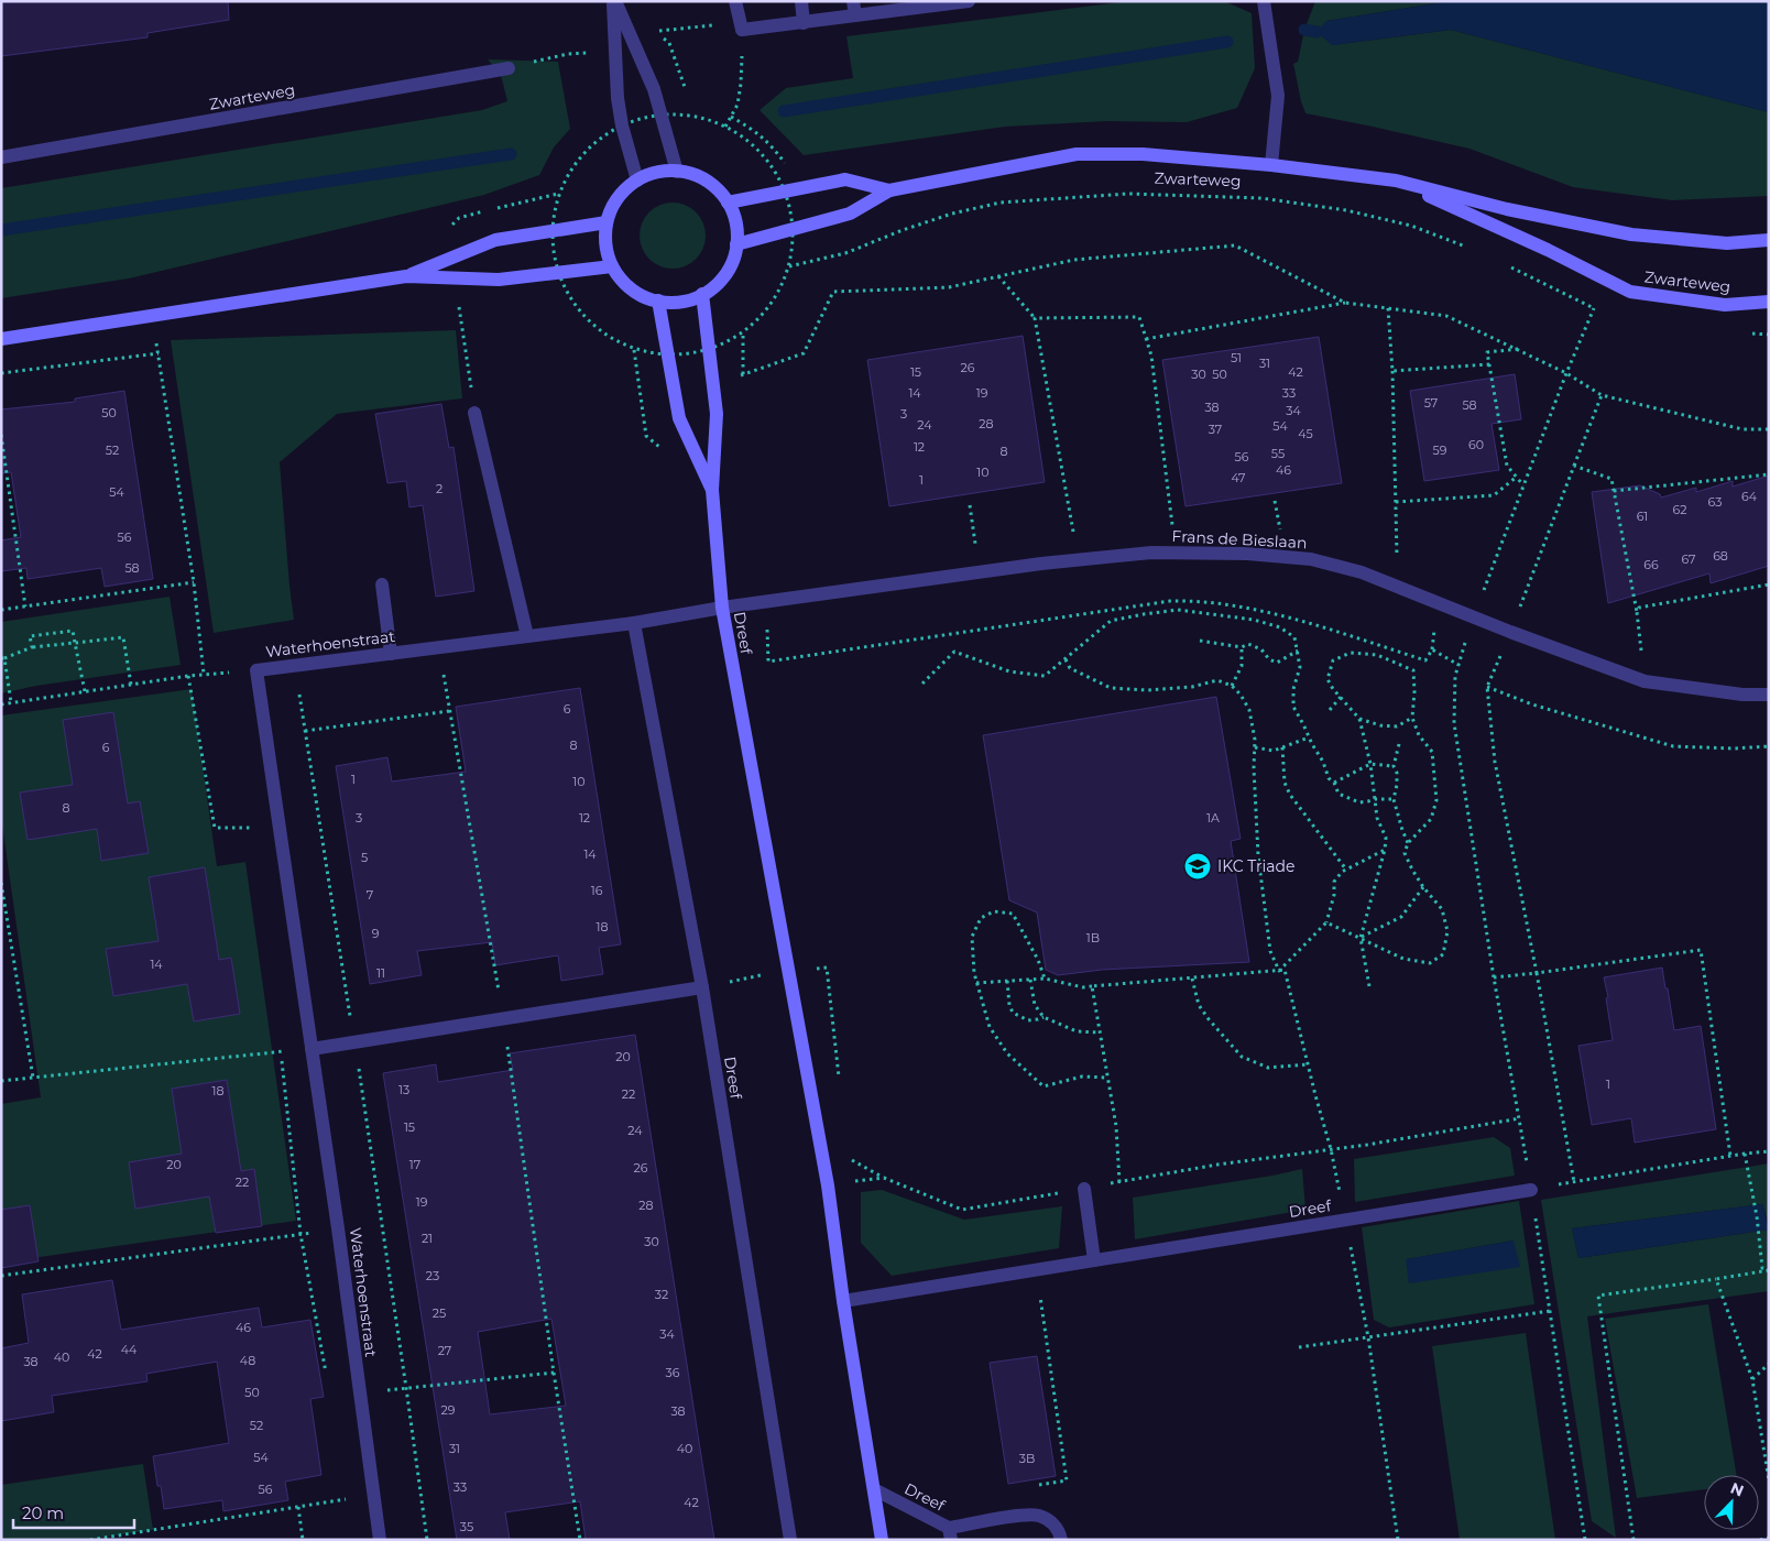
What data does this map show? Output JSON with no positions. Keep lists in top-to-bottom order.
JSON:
{
  "streets": {
    "main road": ["Zwarteweg", "Dreef"],
    "street": ["Frans de Bieslaan", "Waterhoenstraat"]
  },
  "crossings": [
    ["Zwarteweg", "Dreef"],
    ["Frans de Bieslaan", "Dreef"],
    ["Frans de Bieslaan", "Waterhoenstraat"],
    ["Dreef", "Waterhoenstraat"]
  ],
  "places": {
    "school or university": ["IKC Triade"]
  },
  "house_numbers": [
    "51",
    "31",
    "26",
    "15",
    "42",
    "30",
    "50",
    "14",
    "19",
    "33",
    "57",
    "58",
    "38",
    "34",
    "50",
    "3",
    "28",
    "24",
    "54",
    "37",
    "45",
    "60",
    "12",
    "52",
    "59",
    "8",
    "55",
    "56",
    "46",
    "10",
    "47",
    "1",
    "2",
    "54",
    "64",
    "63",
    "62",
    "61",
    "56",
    "68",
    "67",
    "66",
    "58",
    "6",
    "8",
    "6",
    "1",
    "10",
    "8",
    "3",
    "12",
    "1A",
    "14",
    "5",
    "16",
    "7",
    "18",
    "9",
    "1B",
    "14",
    "11",
    "20",
    "1",
    "13",
    "18",
    "22",
    "15",
    "24",
    "20",
    "17",
    "26",
    "22",
    "19",
    "28",
    "21",
    "30",
    "23",
    "32",
    "25",
    "46",
    "34",
    "44",
    "27",
    "42",
    "40",
    "48",
    "38",
    "36",
    "50",
    "29",
    "38",
    "52",
    "31",
    "40",
    "54",
    "3B",
    "33",
    "56",
    "42",
    "35"
  ],
  "scale_bar": "20 m",
  "north": "top right"
}
